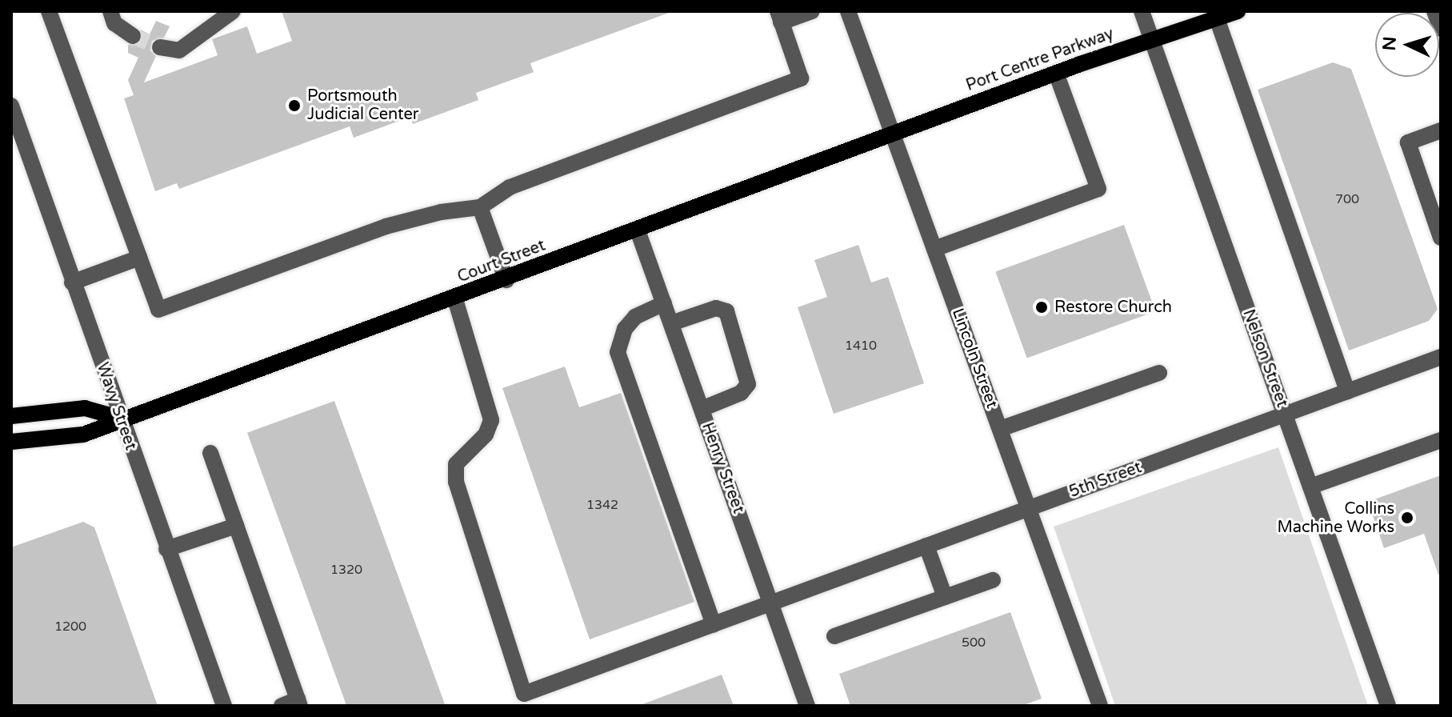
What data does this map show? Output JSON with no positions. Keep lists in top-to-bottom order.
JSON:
{
  "streets": {
    "main road": ["Port Centre Parkway", "Court Street"],
    "street": [
      "Lincoln Street",
      "Nelson Street",
      "Wavy Street",
      "Henry Street",
      "5th Street"
    ]
  },
  "crossings": [
    ["Port Centre Parkway", "Court Street"],
    ["Port Centre Parkway", "Lincoln Street"],
    ["Port Centre Parkway", "Nelson Street"],
    ["Court Street", "Lincoln Street"],
    ["Court Street", "Wavy Street"],
    ["Court Street", "Henry Street"],
    ["Court Street", "5th Street"],
    ["Lincoln Street", "5th Street"],
    ["Nelson Street", "5th Street"],
    ["Henry Street", "5th Street"]
  ],
  "places": ["Portsmouth Judicial Center", "Restore Church", "Collins Machine Works"],
  "house_numbers": [
    "700",
    "1410",
    "1342",
    "1320",
    "1200",
    "500"
  ],
  "north": "left"
}
